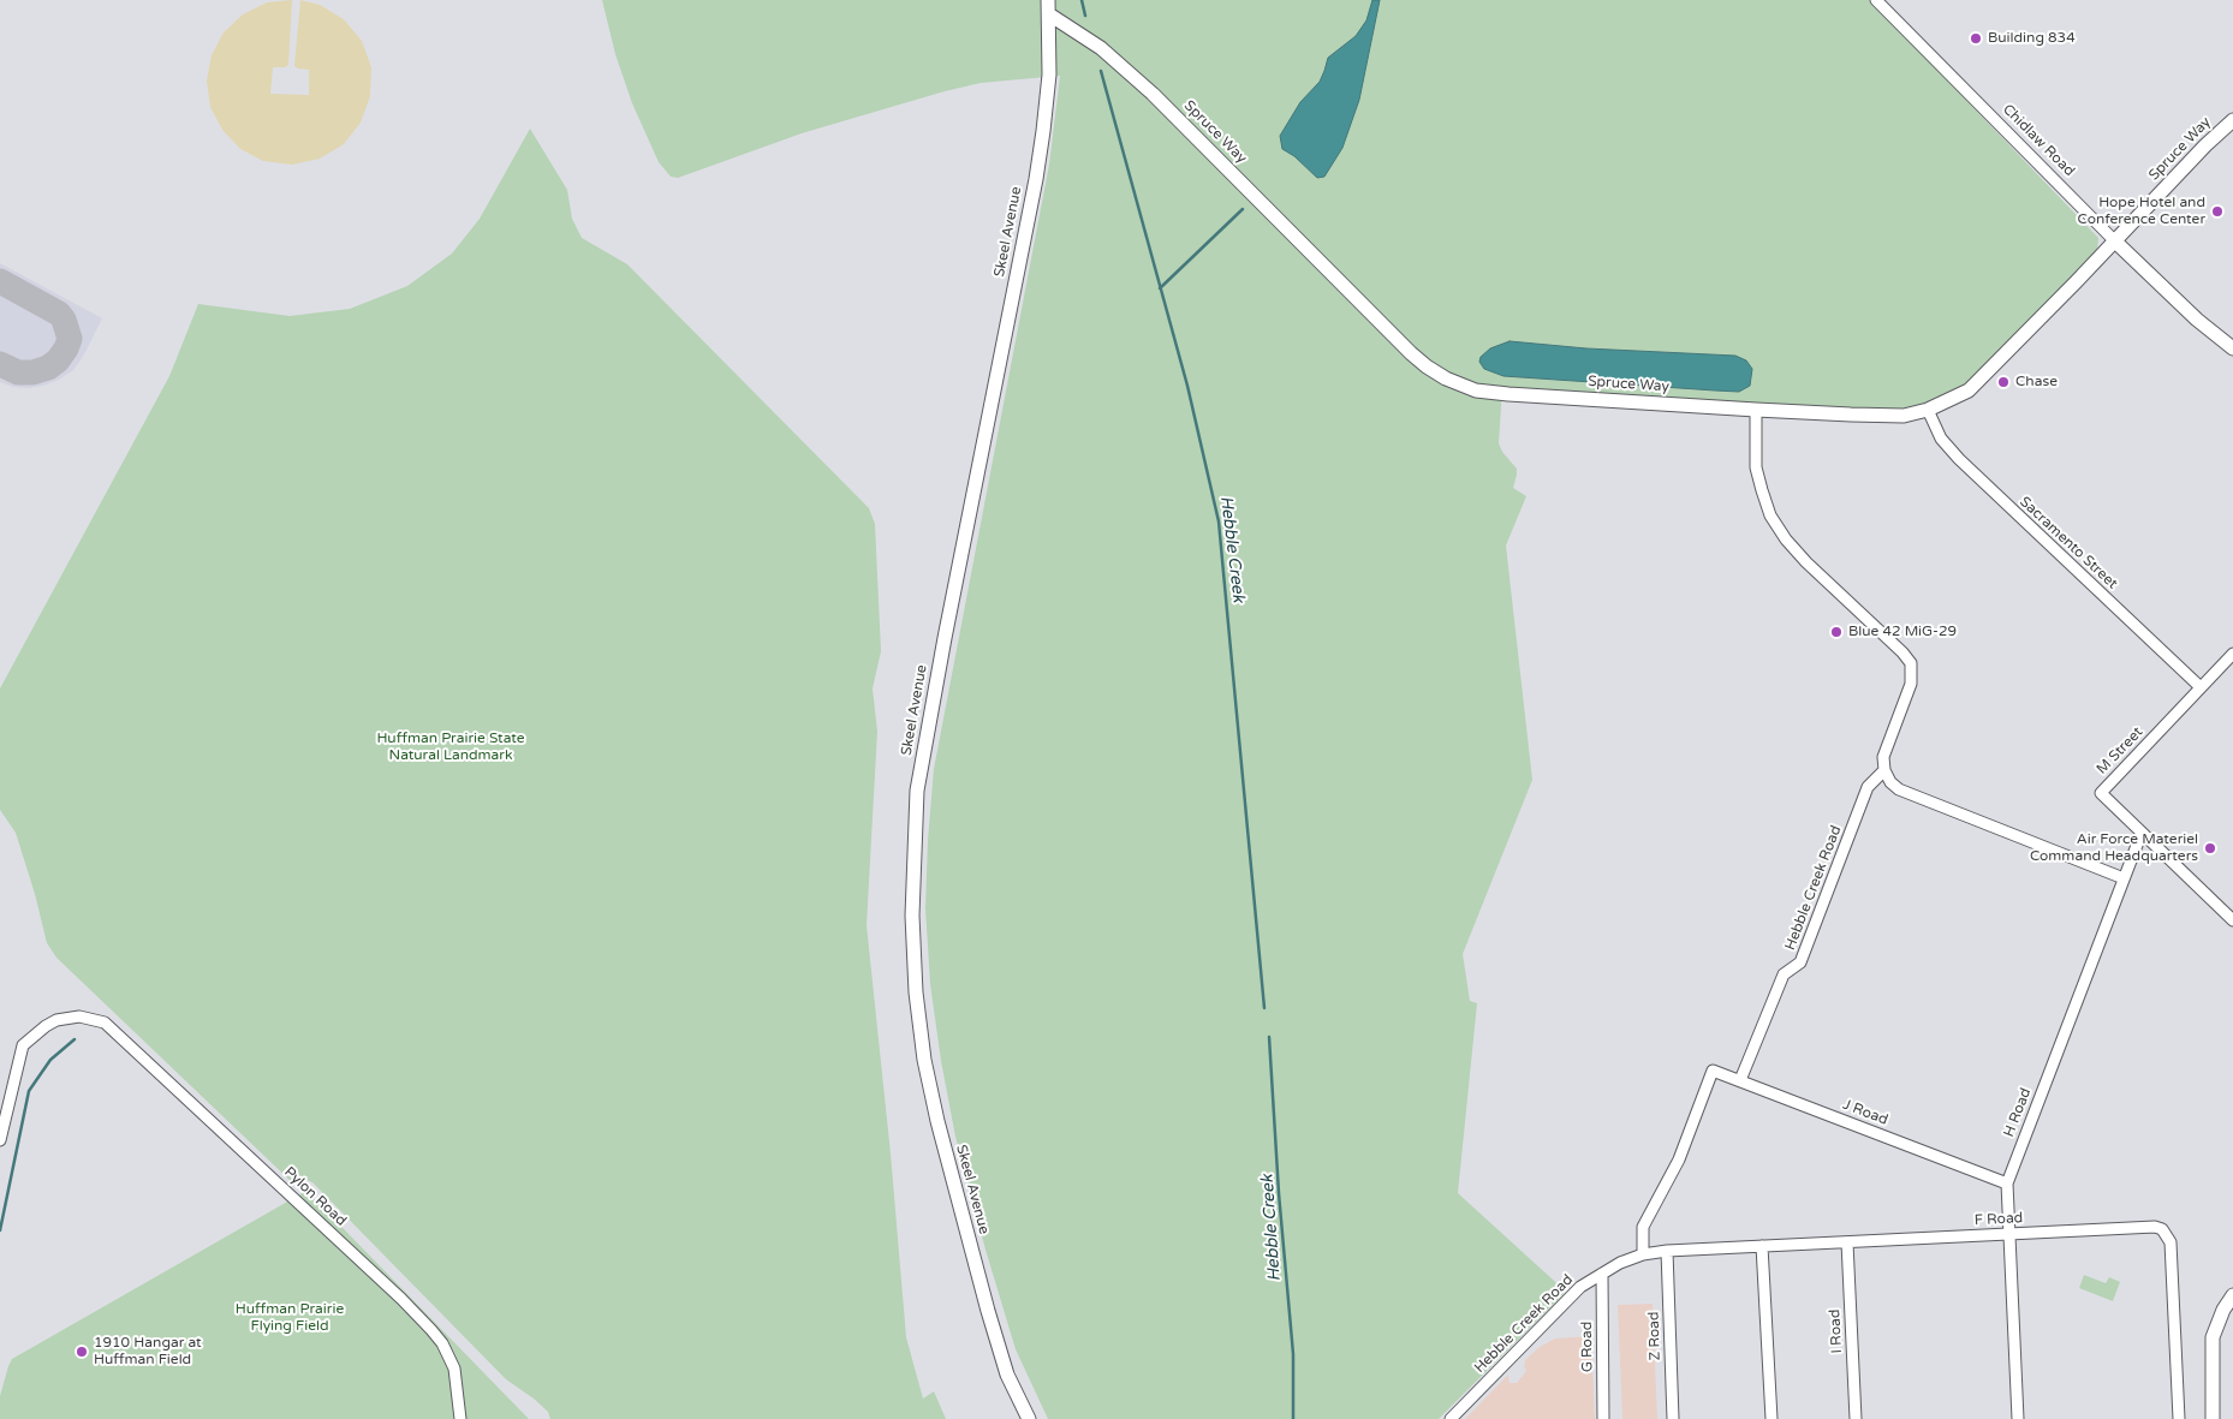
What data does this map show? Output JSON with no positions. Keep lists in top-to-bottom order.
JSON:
{
  "streets": {
    "street": [
      "Spruce Way",
      "Chidlaw Road",
      "Skeel Avenue",
      "Sacramento Street",
      "M Street",
      "Hebble Creek Road",
      "J Road",
      "H Road",
      "Pylon Road",
      "F Road",
      "I Road",
      "Z Road",
      "G Road"
    ]
  },
  "crossings": [
    ["Spruce Way", "Chidlaw Road"],
    ["Spruce Way", "Skeel Avenue"],
    ["Spruce Way", "Sacramento Street"],
    ["Sacramento Street", "M Street"],
    ["M Street", "H Road"],
    ["Hebble Creek Road", "J Road"],
    ["Hebble Creek Road", "F Road"],
    ["Hebble Creek Road", "G Road"],
    ["J Road", "H Road"],
    ["J Road", "F Road"],
    ["H Road", "F Road"],
    ["F Road", "I Road"],
    ["F Road", "Z Road"]
  ],
  "water": ["Hebble Creek"],
  "parks": ["Huffman Prairie State Natural Landmark", "Huffman Prairie Flying Field"],
  "places": [
    "Building 834",
    "Hope Hotel and Conference Center",
    "Chase",
    "Blue 42 MiG-29",
    "Air Force Materiel Command Headquarters",
    "1910 Hangar at Huffman Field"
  ]
}
